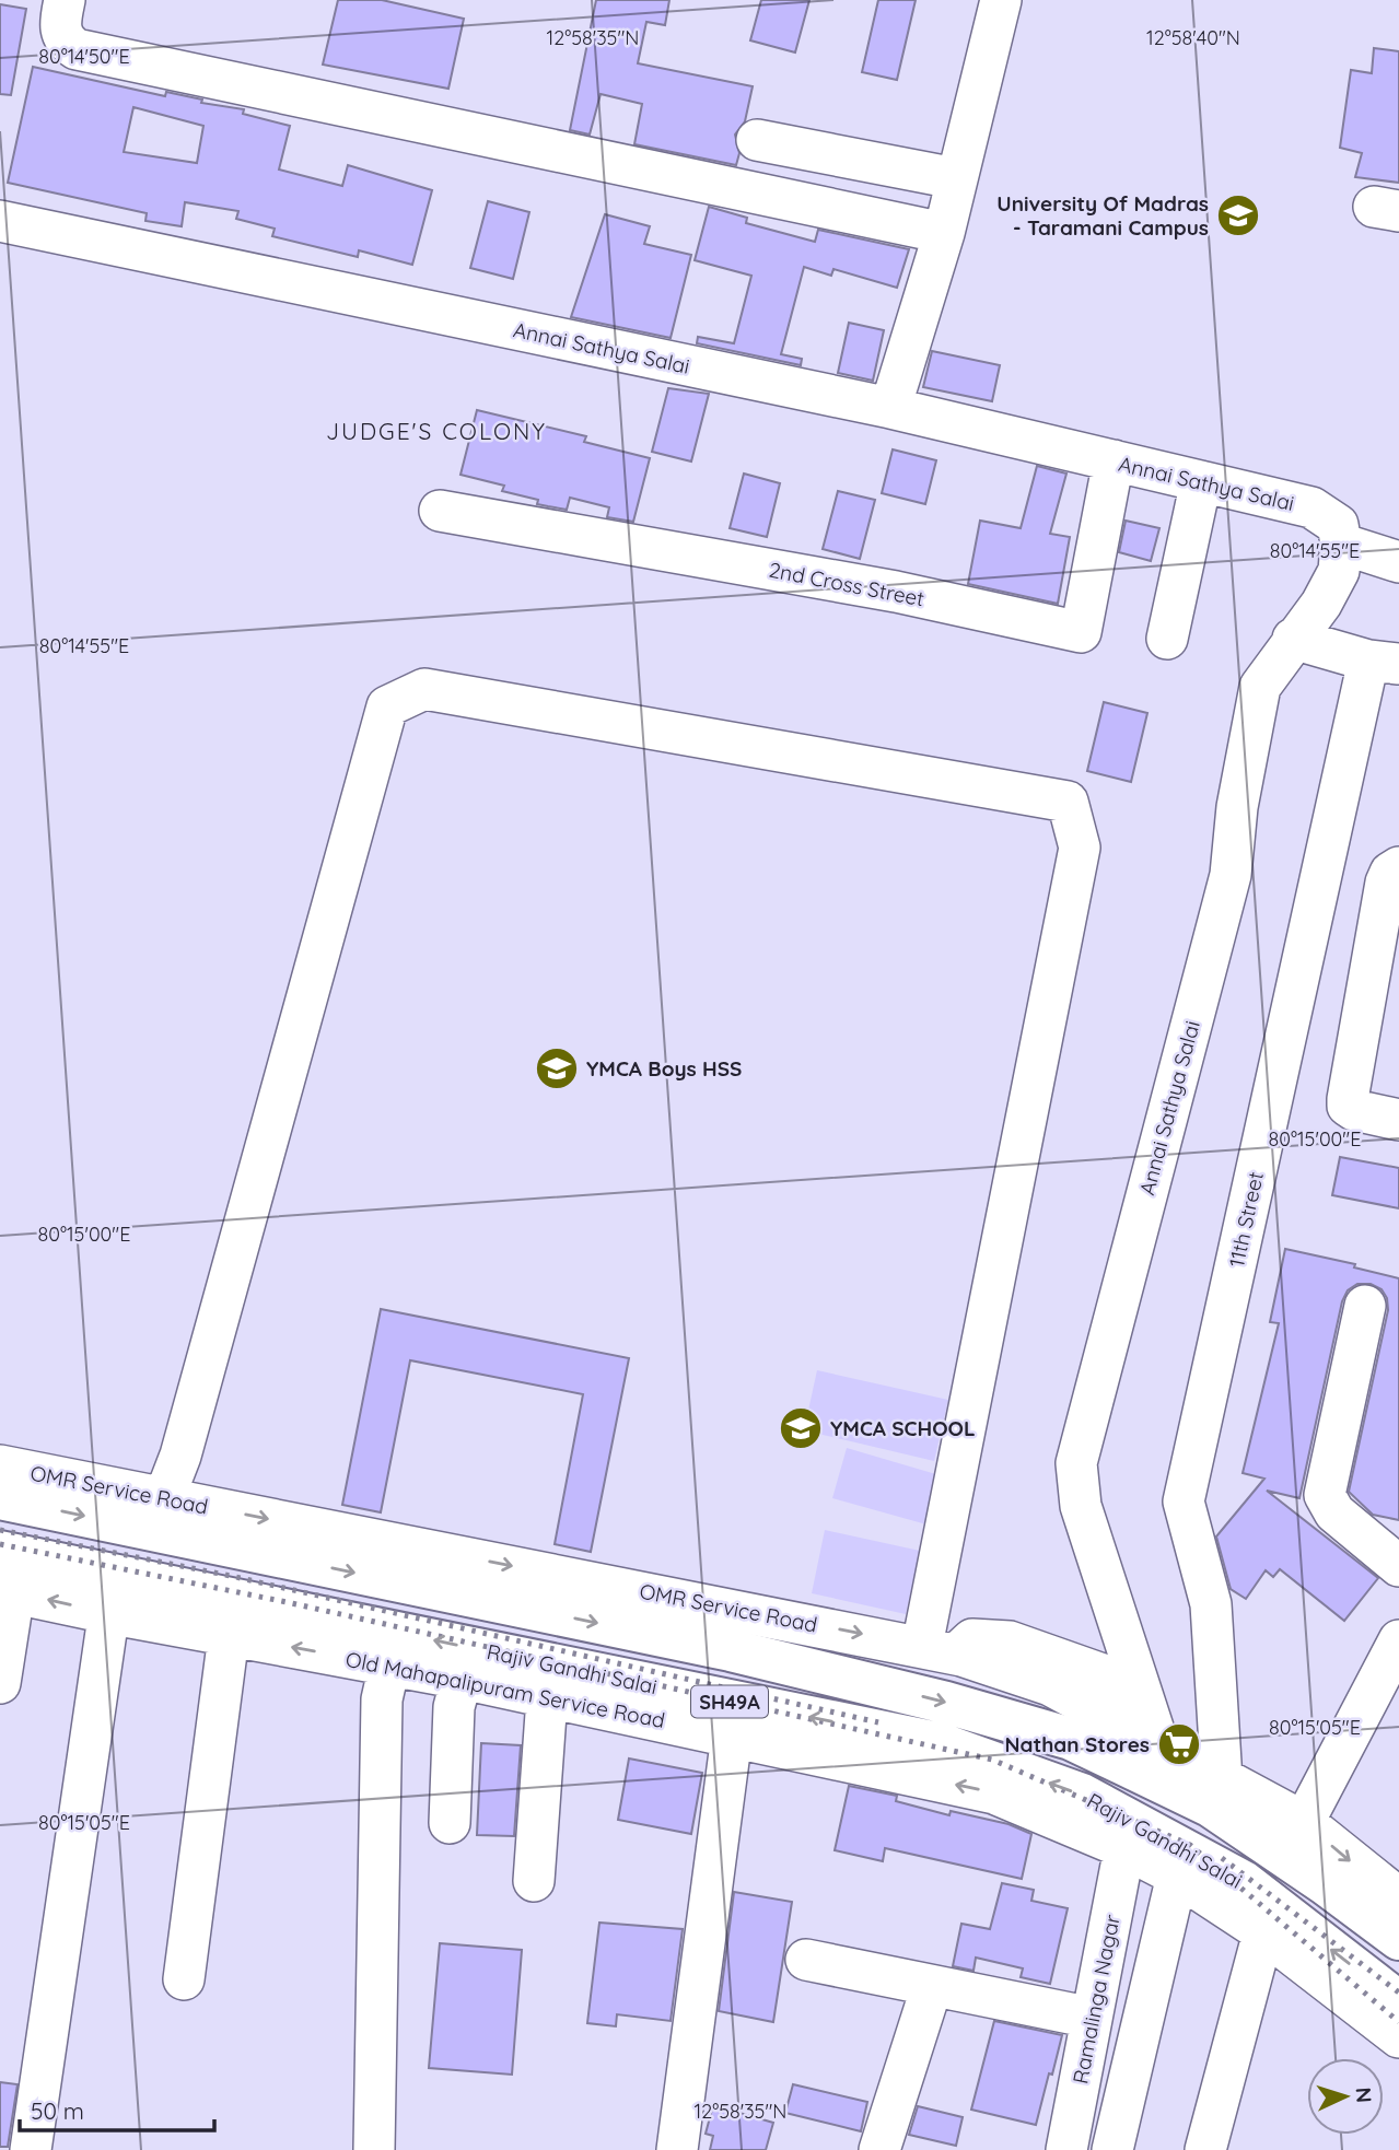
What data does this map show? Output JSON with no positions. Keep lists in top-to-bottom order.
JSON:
{
  "streets": {
    "main road": ["Rajiv Gandhi Salai", "SH49A"],
    "street": [
      "Annai Sathya Salai",
      "2nd Cross Street",
      "11th Street",
      "OMR Service Road",
      "Old Mahapalipuram Service Road",
      "Ramalinga Nagar"
    ]
  },
  "crossings": [
    ["Annai Sathya Salai", "2nd Cross Street"],
    ["Annai Sathya Salai", "OMR Service Road"],
    ["11th Street", "OMR Service Road"],
    ["OMR Service Road", "SH49A"],
    ["Rajiv Gandhi Salai", "Old Mahapalipuram Service Road"],
    ["Rajiv Gandhi Salai", "Ramalinga Nagar"],
    ["Old Mahapalipuram Service Road", "Ramalinga Nagar"]
  ],
  "one_way": ["OMR Service Road"],
  "districts": ["JUDGE'S COLONY"],
  "places": {
    "school or university": ["University Of Madras - Taramani Campus", "YMCA Boys HSS", "YMCA SCHOOL"],
    "supermarket": ["Nathan Stores"]
  },
  "scale_bar": "50 m",
  "north": "right",
  "coordinates": [
    "12°58'35\"N",
    "12°58'40\"N",
    "80°14'50\"E",
    "80°14'55\"E",
    "80°15'00\"E",
    "80°15'05\"E"
  ]
}
